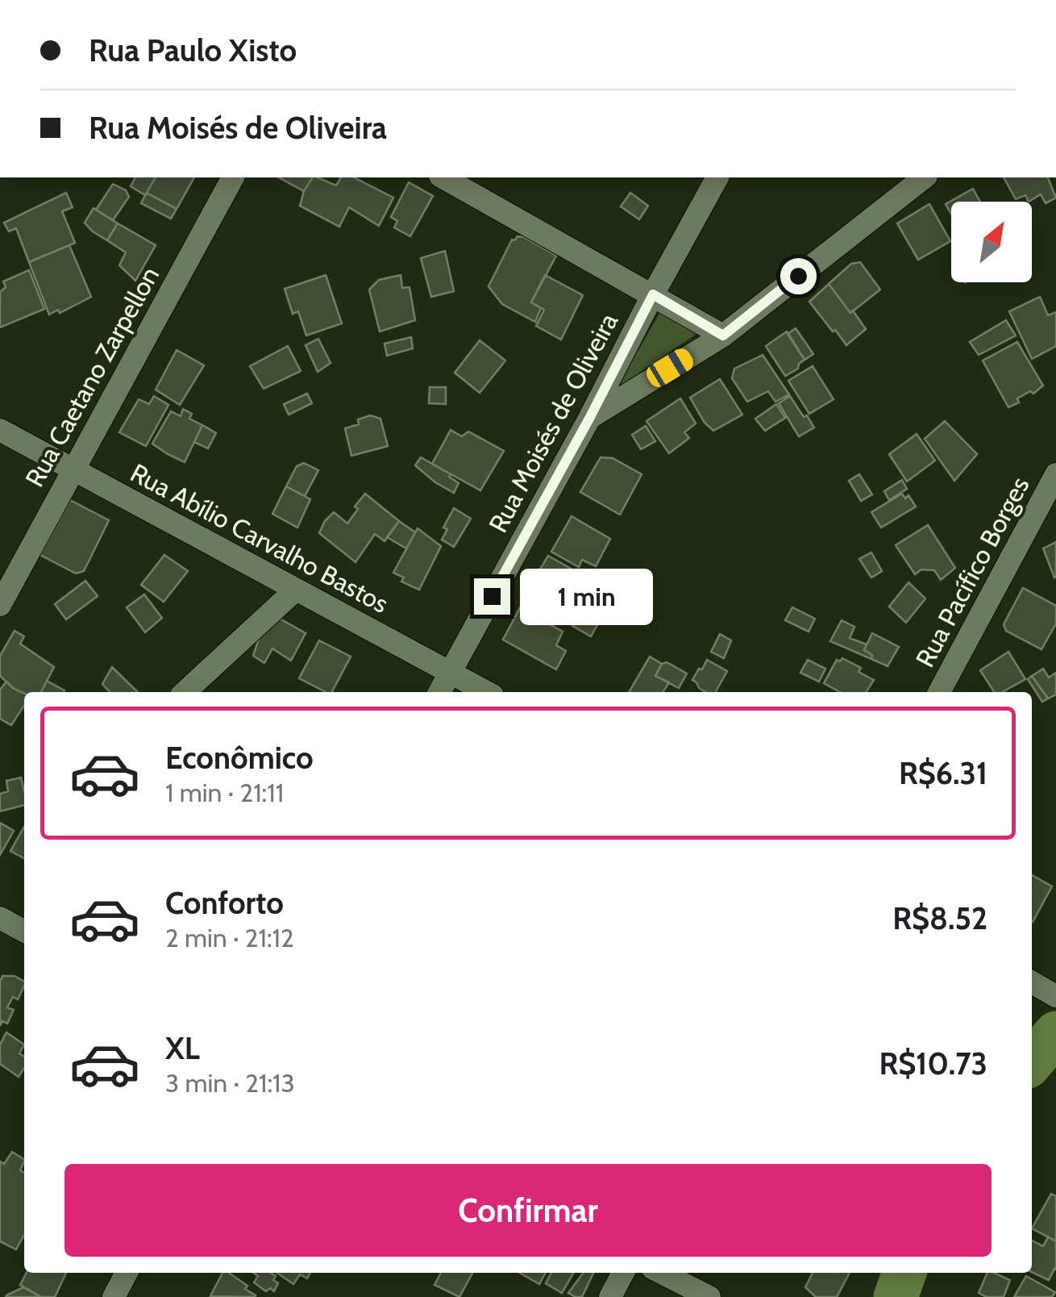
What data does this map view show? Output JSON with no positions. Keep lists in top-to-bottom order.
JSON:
{
  "streets": {
    "street": [
      "Rua Caetano Zarpellon",
      "Rua Moisés de Oliveira",
      "Rua Abílio Carvalho Bastos",
      "Rua Pacífico Borges"
    ]
  },
  "crossings": [
    ["Rua Caetano Zarpellon", "Rua Abílio Carvalho Bastos"],
    ["Rua Moisés de Oliveira", "Rua Abílio Carvalho Bastos"]
  ],
  "north": "top right",
  "page": {
    "banner": ["Rua Paulo Xisto", "Rua Moisés de Oliveira"],
    "bubble": "1 min",
    "list": [
      {
        "name": "Econômico",
        "note": "1 min · 21:11",
        "value": "R$6.31"
      },
      {
        "name": "Conforto",
        "note": "2 min · 21:12",
        "value": "R$8.52"
      },
      {
        "name": "XL",
        "note": "3 min · 21:13",
        "value": "R$10.73"
      }
    ],
    "buttons": "Confirmar"
  }
}
